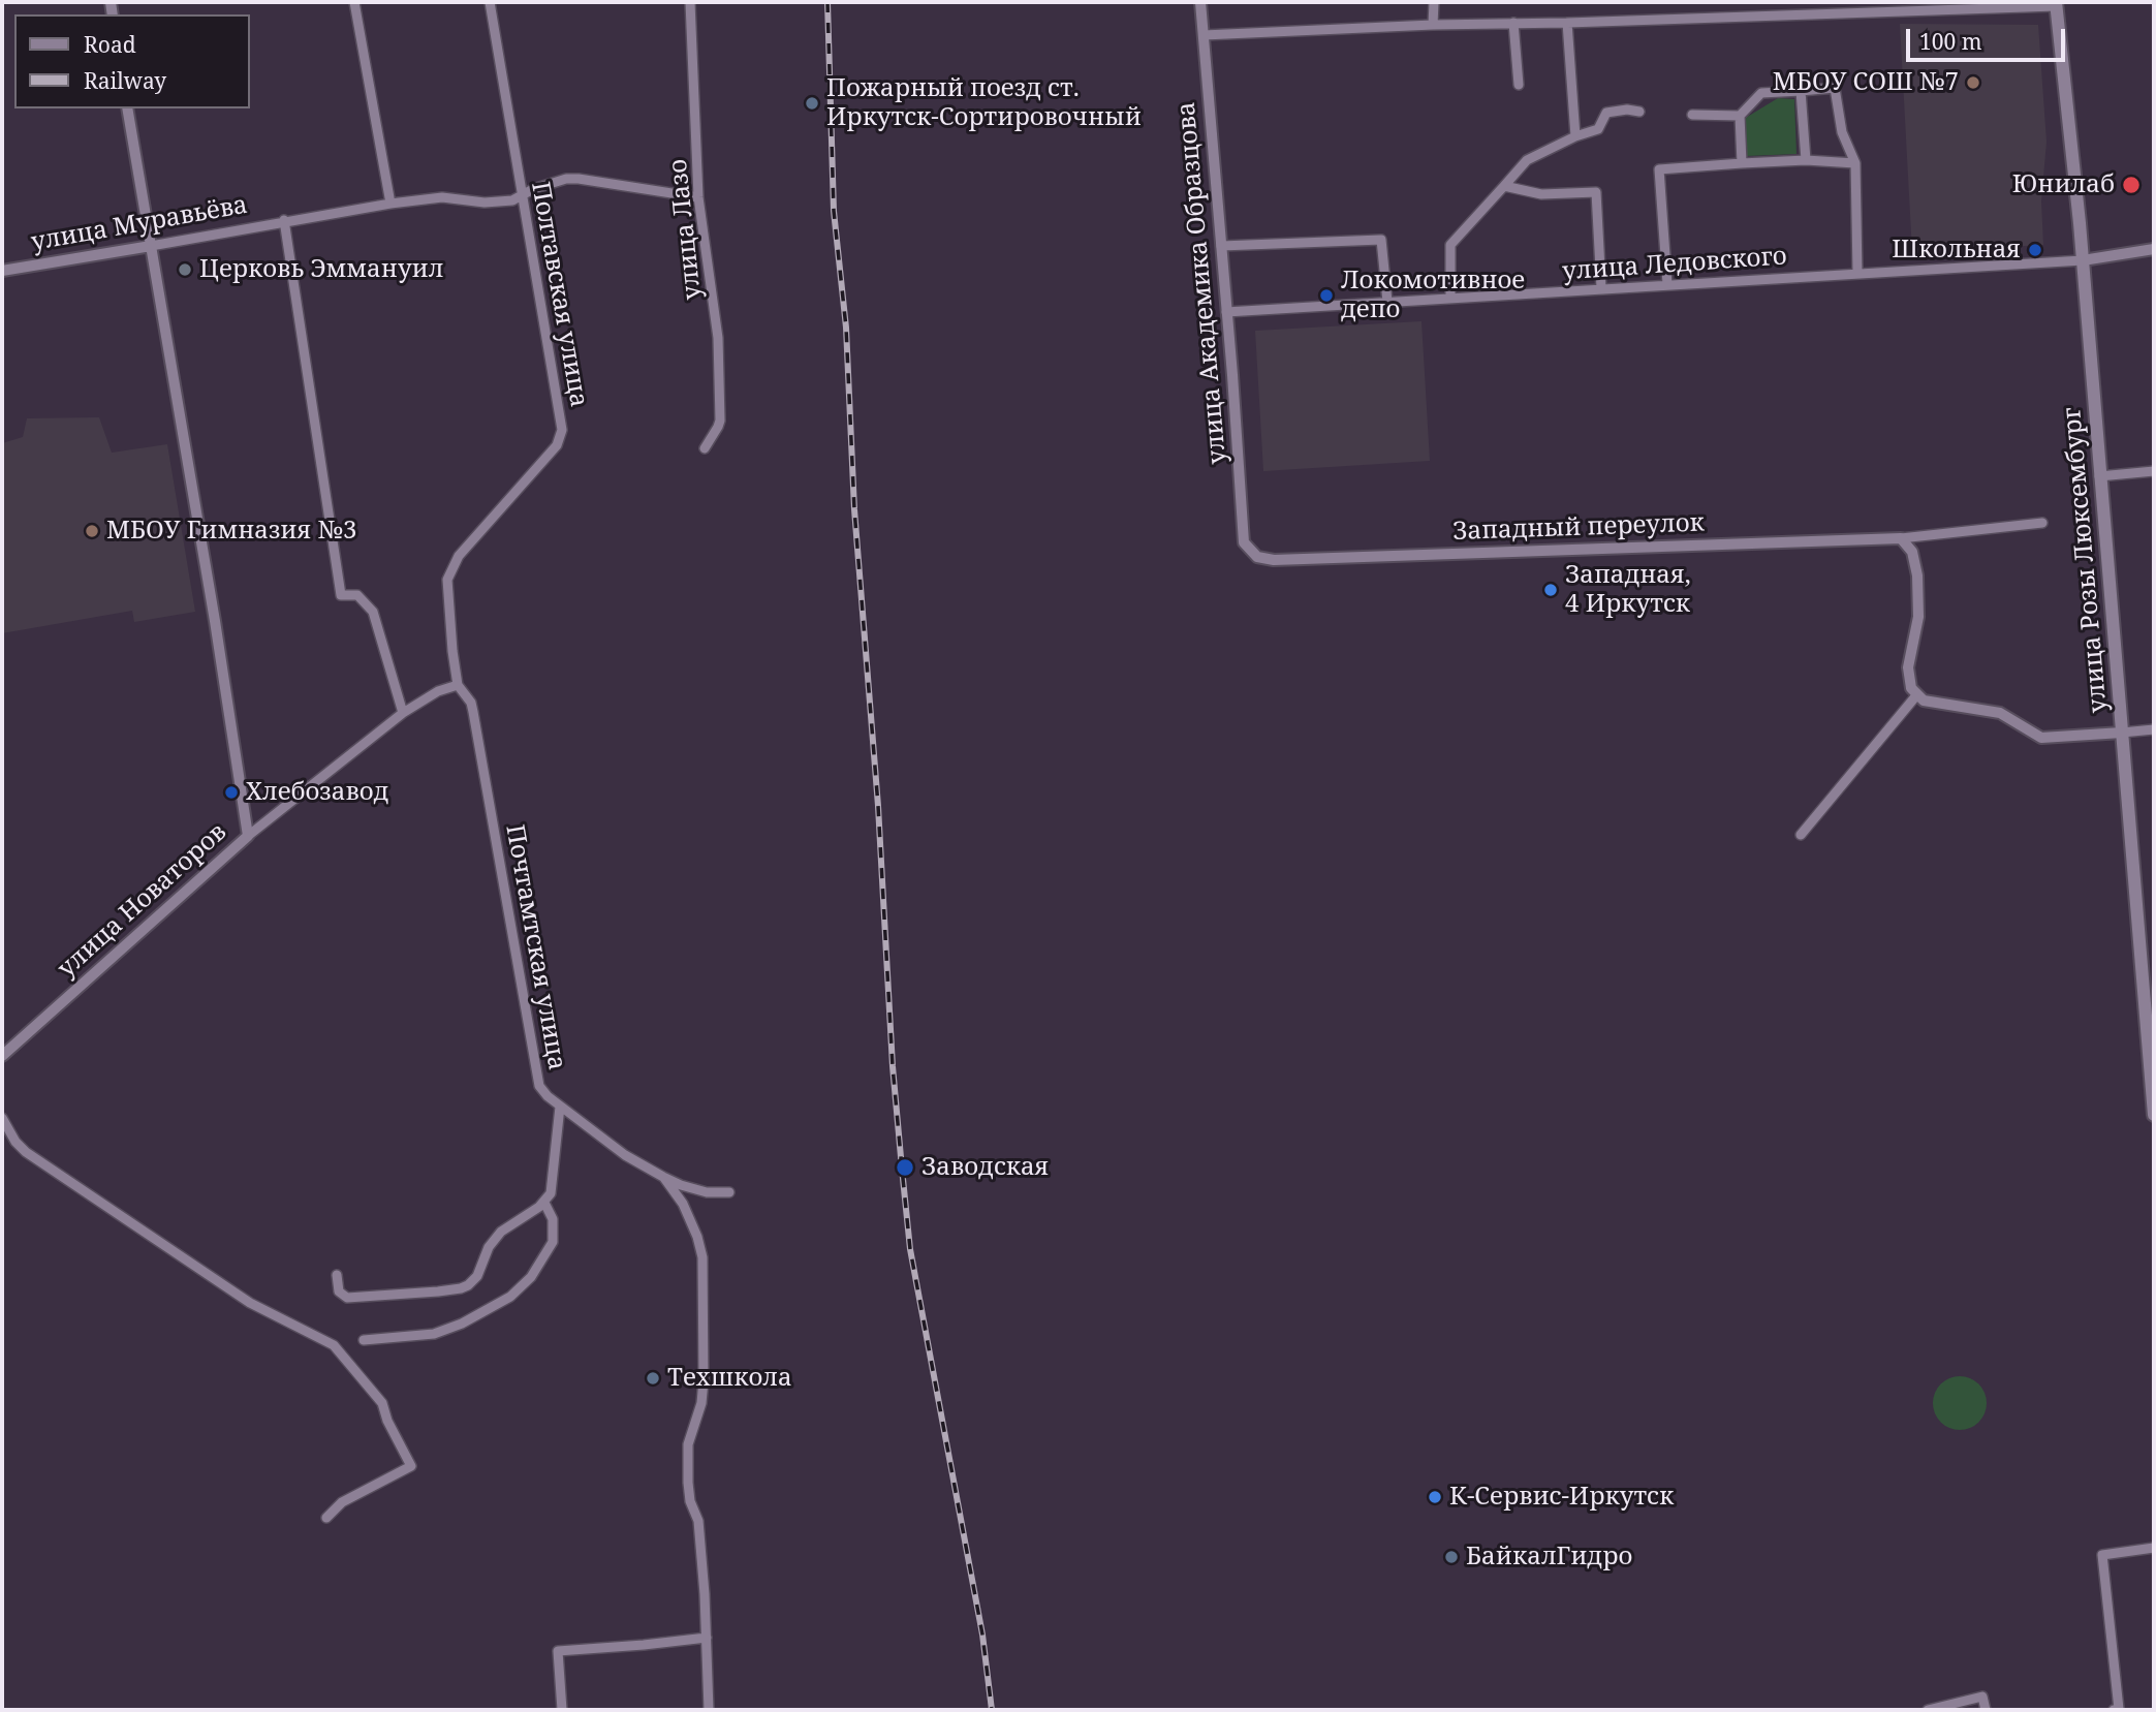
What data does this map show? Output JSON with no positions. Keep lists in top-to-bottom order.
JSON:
{
  "streets": {
    "main road": ["улица Розы Люксембург"],
    "street": [
      "улица Муравьёва",
      "улица Лазо",
      "улица Ледовского",
      "улица Академика Образцова",
      "Полтавская улица",
      "Западный переулок",
      "улица Новаторов",
      "Почтамтская улица"
    ]
  },
  "crossings": [
    ["улица Муравьёва", "улица Лазо"],
    ["улица Муравьёва", "Полтавская улица"],
    ["улица Ледовского", "улица Академика Образцова"],
    ["улица Ледовского", "улица Розы Люксембург"],
    ["улица Академика Образцова", "Западный переулок"],
    ["Полтавская улица", "улица Новаторов"],
    ["Полтавская улица", "Почтамтская улица"],
    ["улица Новаторов", "Почтамтская улица"]
  ],
  "places": [
    "МБОУ СОШ №7",
    "Пожарный поезд ст. Иркутск-Сортировочный",
    "Юнилаб",
    "Школьная",
    "Церковь Эммануил",
    "Локомотивное депо",
    "МБОУ Гимназия №3",
    "Западная, 4 Иркутск",
    "Хлебозавод",
    "Заводская",
    "Техшкола",
    "К-Сервис-Иркутск",
    "БайкалГидро"
  ],
  "legend": ["Road", "Railway"],
  "scale_bar": "100 m"
}
